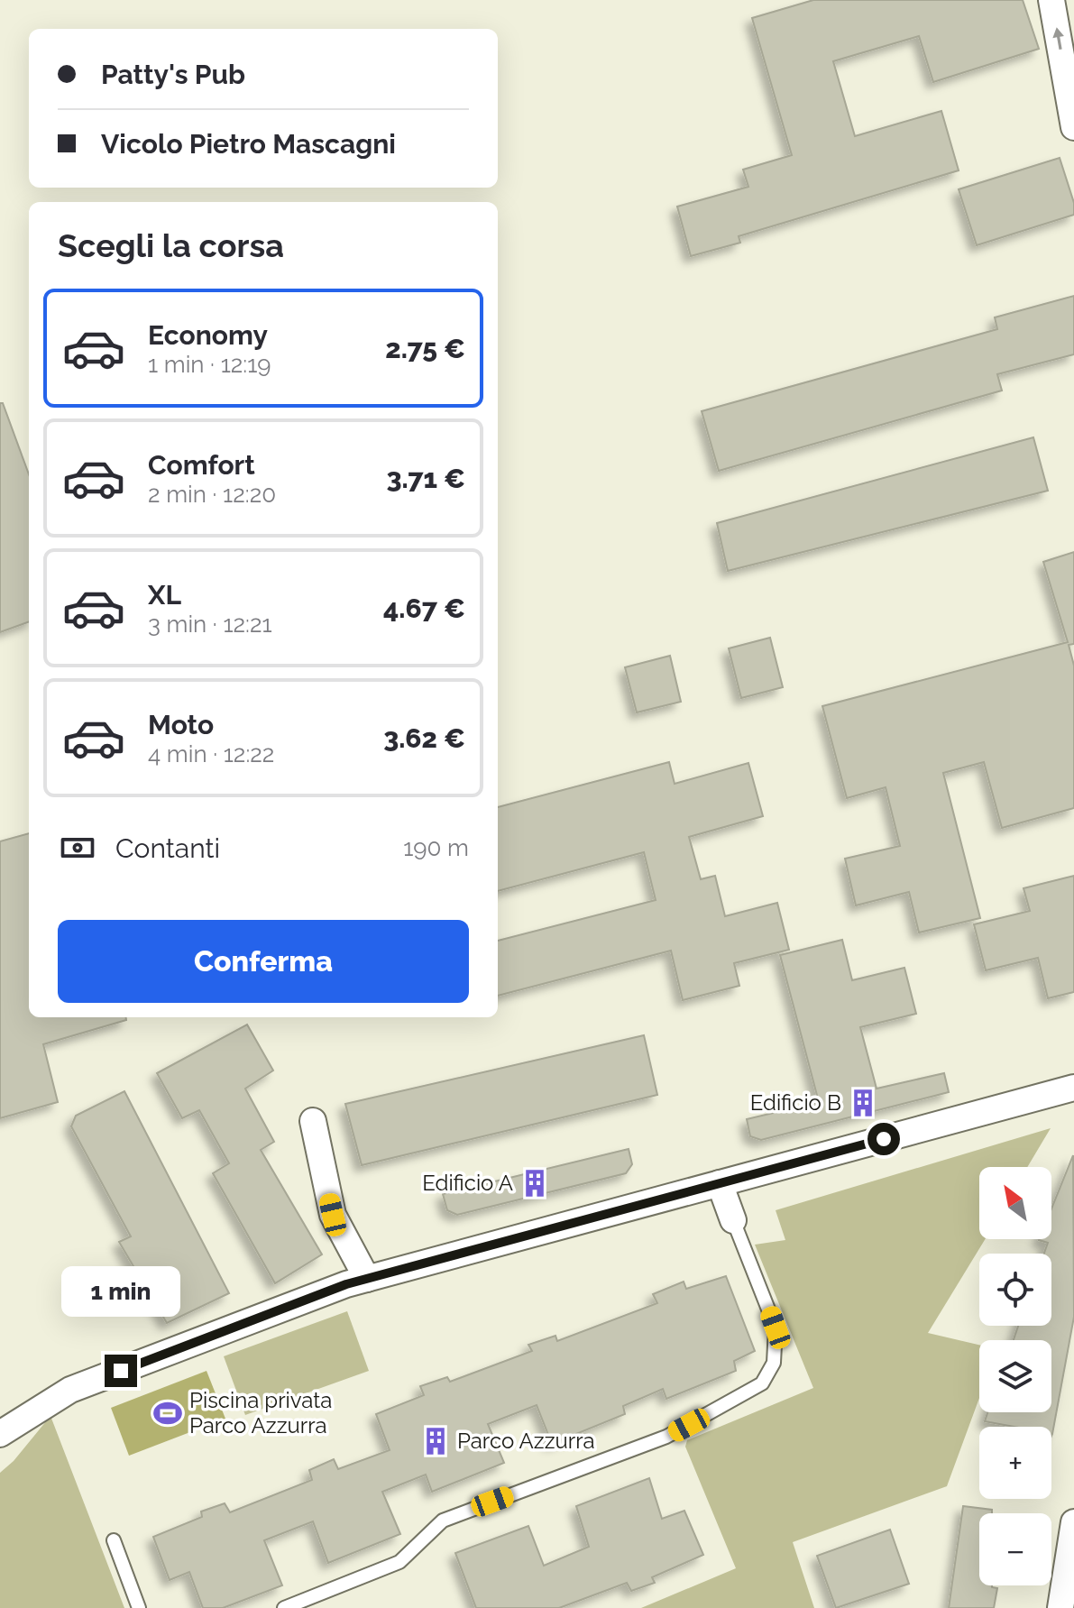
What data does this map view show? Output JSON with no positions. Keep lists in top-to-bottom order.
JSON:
{
  "places": {
    "building": ["Edificio B", "Edificio A", "Parco Azzurra"],
    "sports": ["Piscina privata Parco Azzurra"]
  },
  "north": "top left",
  "page": {
    "banner": ["Patty's Pub", "Vicolo Pietro Mascagni"],
    "heading": "Scegli la corsa",
    "list": [
      {
        "name": "Economy",
        "note": "1 min · 12:19",
        "value": "2.75 €"
      },
      {
        "name": "Comfort",
        "note": "2 min · 12:20",
        "value": "3.71 €"
      },
      {
        "name": "XL",
        "note": "3 min · 12:21",
        "value": "4.67 €"
      },
      {
        "name": "Moto",
        "note": "4 min · 12:22",
        "value": "3.62 €"
      }
    ],
    "pay": ["Contanti", "190 m"],
    "buttons": "Conferma",
    "map_buttons": ["+", "−"],
    "bubble": "1 min"
  }
}
